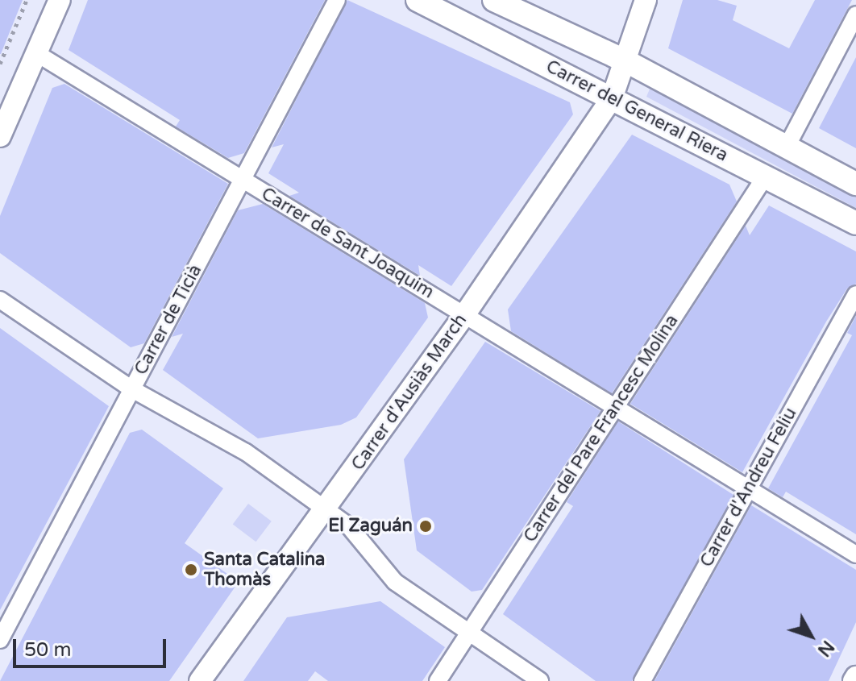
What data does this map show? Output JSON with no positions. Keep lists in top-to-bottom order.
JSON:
{
  "streets": {
    "main road": ["Carrer del General Riera"],
    "street": [
      "Carrer de Sant Joaquim",
      "Carrer de Ticià",
      "Carrer d'Ausiàs March",
      "Carrer del Pare Francesc Molina",
      "Carrer d'Andreu Feliu"
    ]
  },
  "crossings": [
    ["Carrer del General Riera", "Carrer d'Ausiàs March"],
    ["Carrer del General Riera", "Carrer del Pare Francesc Molina"],
    ["Carrer de Sant Joaquim", "Carrer de Ticià"],
    ["Carrer de Sant Joaquim", "Carrer d'Ausiàs March"],
    ["Carrer de Sant Joaquim", "Carrer del Pare Francesc Molina"],
    ["Carrer de Sant Joaquim", "Carrer d'Andreu Feliu"]
  ],
  "places": ["El Zaguán", "Santa Catalina Thomàs"],
  "scale_bar": "50 m",
  "north": "bottom right"
}
